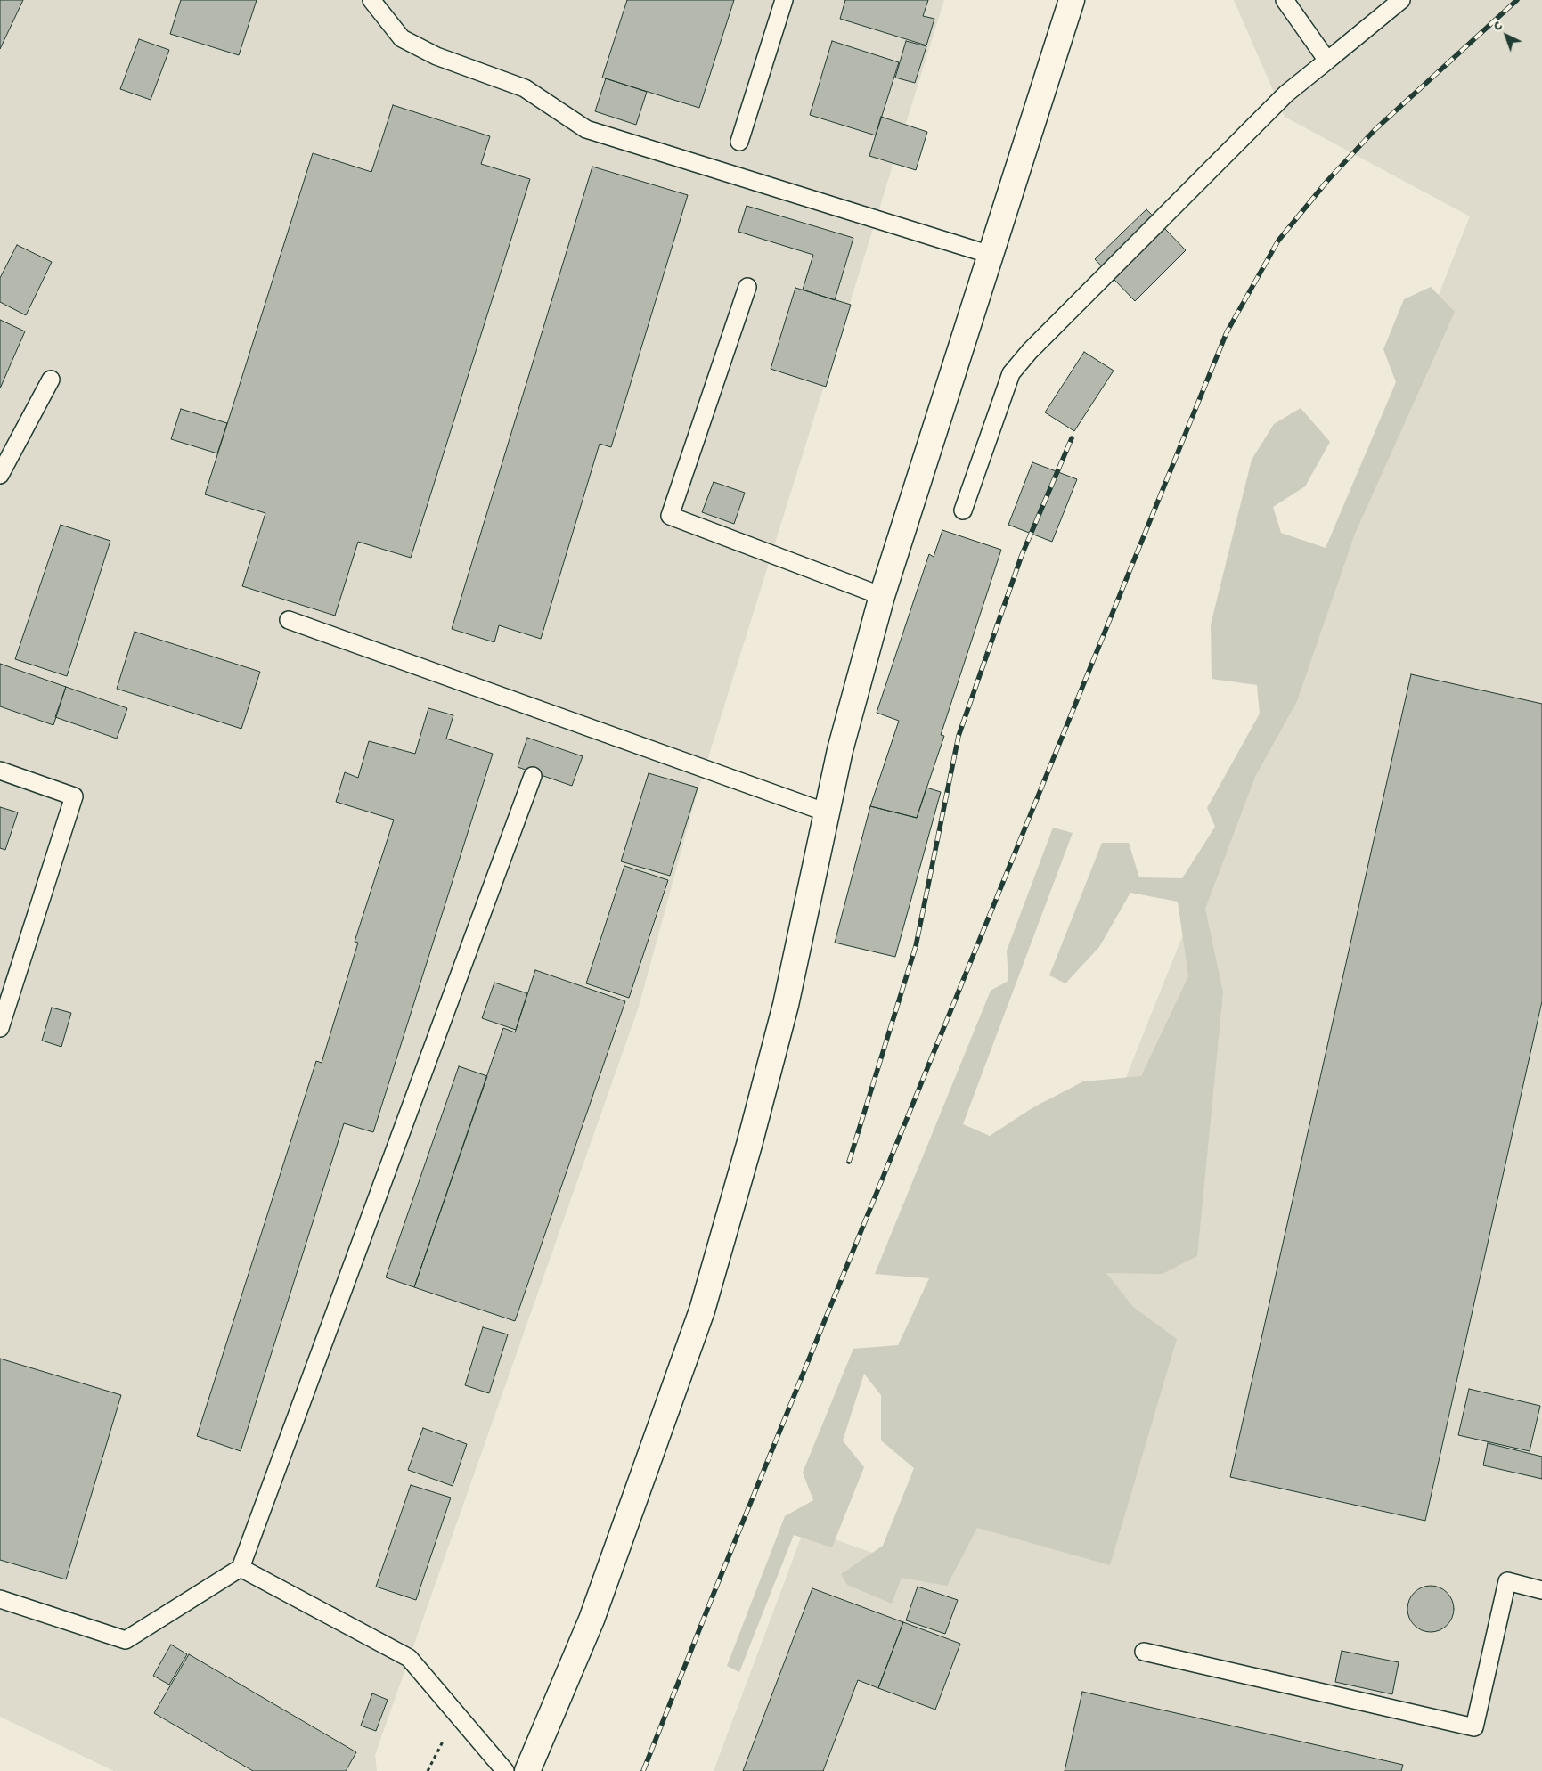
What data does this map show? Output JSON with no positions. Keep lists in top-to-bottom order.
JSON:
{
  "north": "top left"
}
